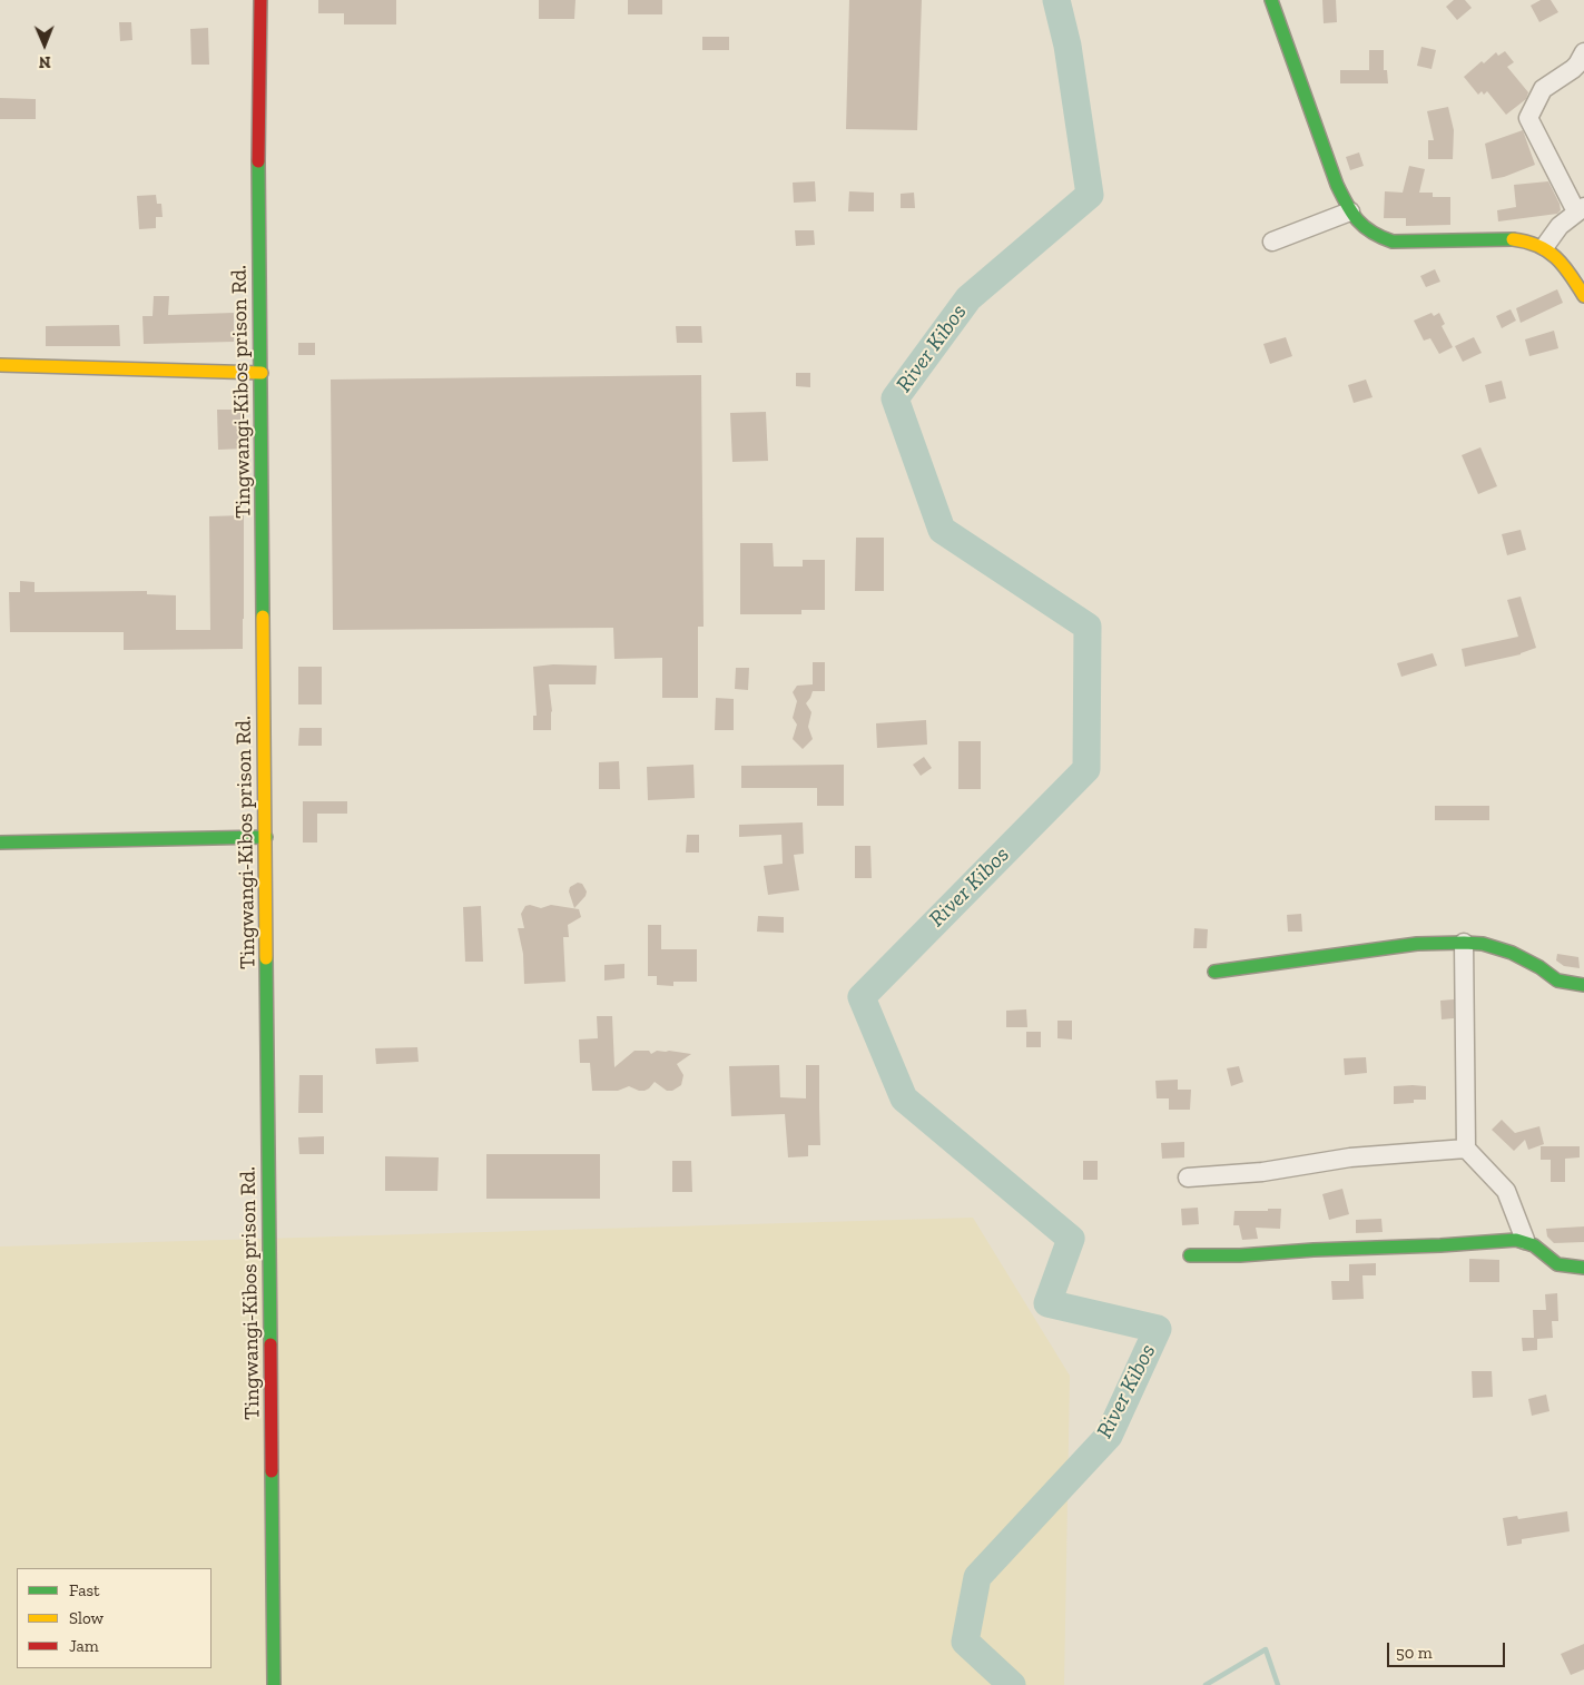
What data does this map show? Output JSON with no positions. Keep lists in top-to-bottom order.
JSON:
{
  "streets": {
    "street": ["Tingwangi-Kibos prison Rd."]
  },
  "water": ["River Kibos"],
  "legend": ["Fast", "Slow", "Jam"],
  "scale_bar": "50 m",
  "north": "bottom"
}
